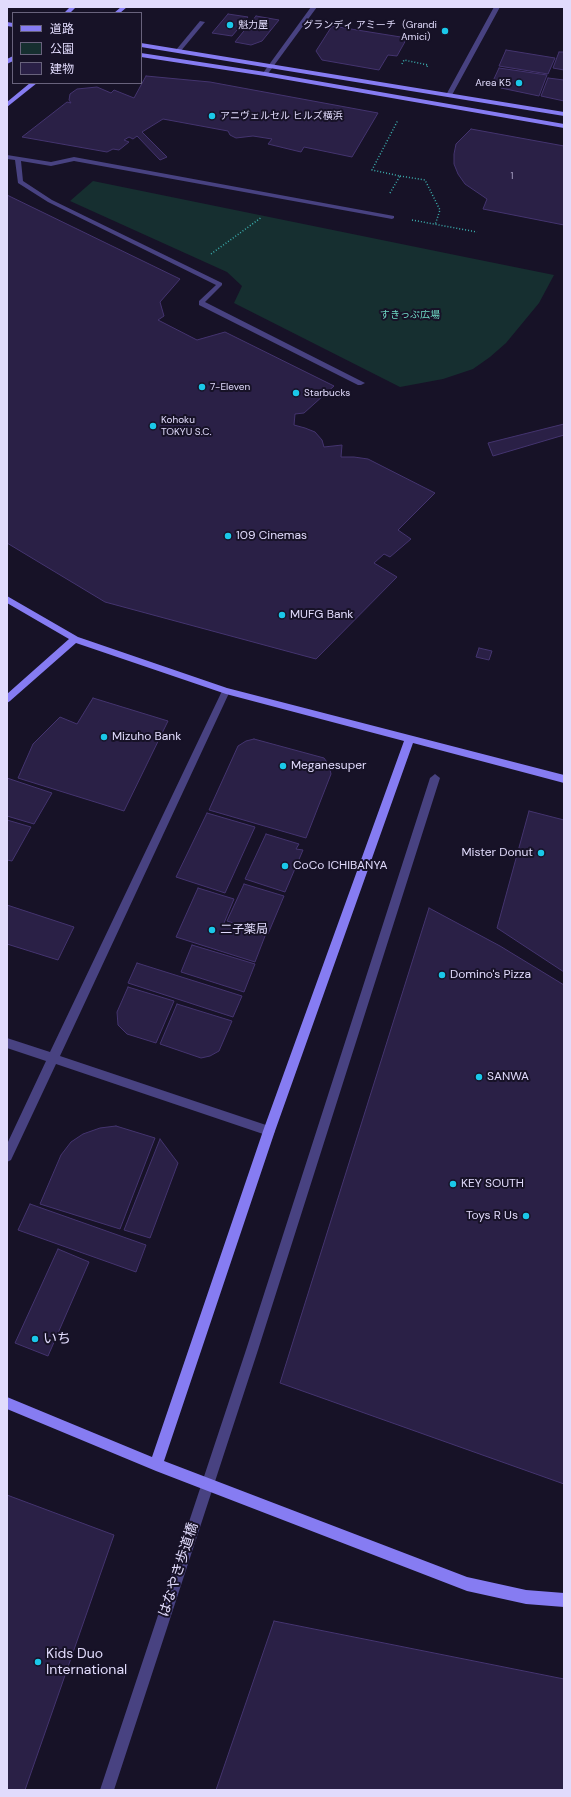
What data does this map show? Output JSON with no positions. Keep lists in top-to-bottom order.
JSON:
{
  "streets": {
    "street": ["はなやき歩道橋"]
  },
  "parks": ["すきっぷ広場"],
  "places": [
    "魁力屋",
    "グランディ アミーチ（Grandi Amici）",
    "Area K5",
    "アニヴェルセル ヒルズ横浜",
    "7-Eleven",
    "Starbucks",
    "Kohoku TOKYU S.C.",
    "109 Cinemas",
    "MUFG Bank",
    "Mizuho Bank",
    "Meganesuper",
    "Mister Donut",
    "CoCo ICHIBANYA",
    "二子薬局",
    "Domino's Pizza",
    "SANWA",
    "KEY SOUTH",
    "Toys R Us",
    "いち",
    "Kids Duo International"
  ],
  "house_numbers": ["1"],
  "legend": ["道路", "公園", "建物"]
}
